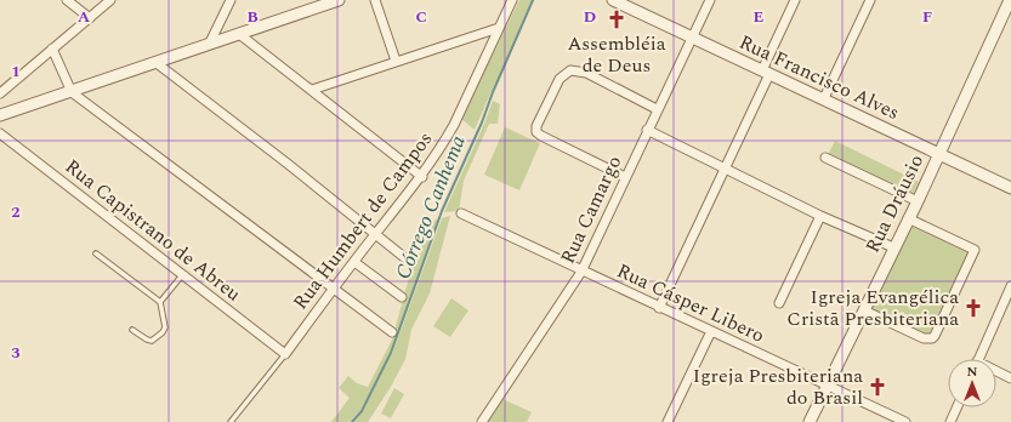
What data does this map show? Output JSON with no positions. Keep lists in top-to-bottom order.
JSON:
{
  "streets": {
    "street": [
      "Rua Francisco Alves",
      "Rua Dráusio",
      "Rua Camargo",
      "Rua Humbert de Campos",
      "Rua Capistrano de Abreu",
      "Rua Cásper Libero"
    ]
  },
  "crossings": [
    ["Rua Francisco Alves", "Rua Dráusio"],
    ["Rua Francisco Alves", "Rua Camargo"],
    ["Rua Dráusio", "Rua Cásper Libero"],
    ["Rua Camargo", "Rua Cásper Libero"],
    ["Rua Humbert de Campos", "Rua Capistrano de Abreu"]
  ],
  "water": ["Córrego Canhema"],
  "places": {
    "church": ["Assembléia de Deus", "Igreja Evangélica Cristã Presbiteriana", "Igreja Presbiteriana do Brasil"]
  },
  "north": "top",
  "grid": {
    "columns": [
      "A",
      "B",
      "C",
      "D",
      "E",
      "F"
    ],
    "rows": ["1", "2", "3"]
  }
}
